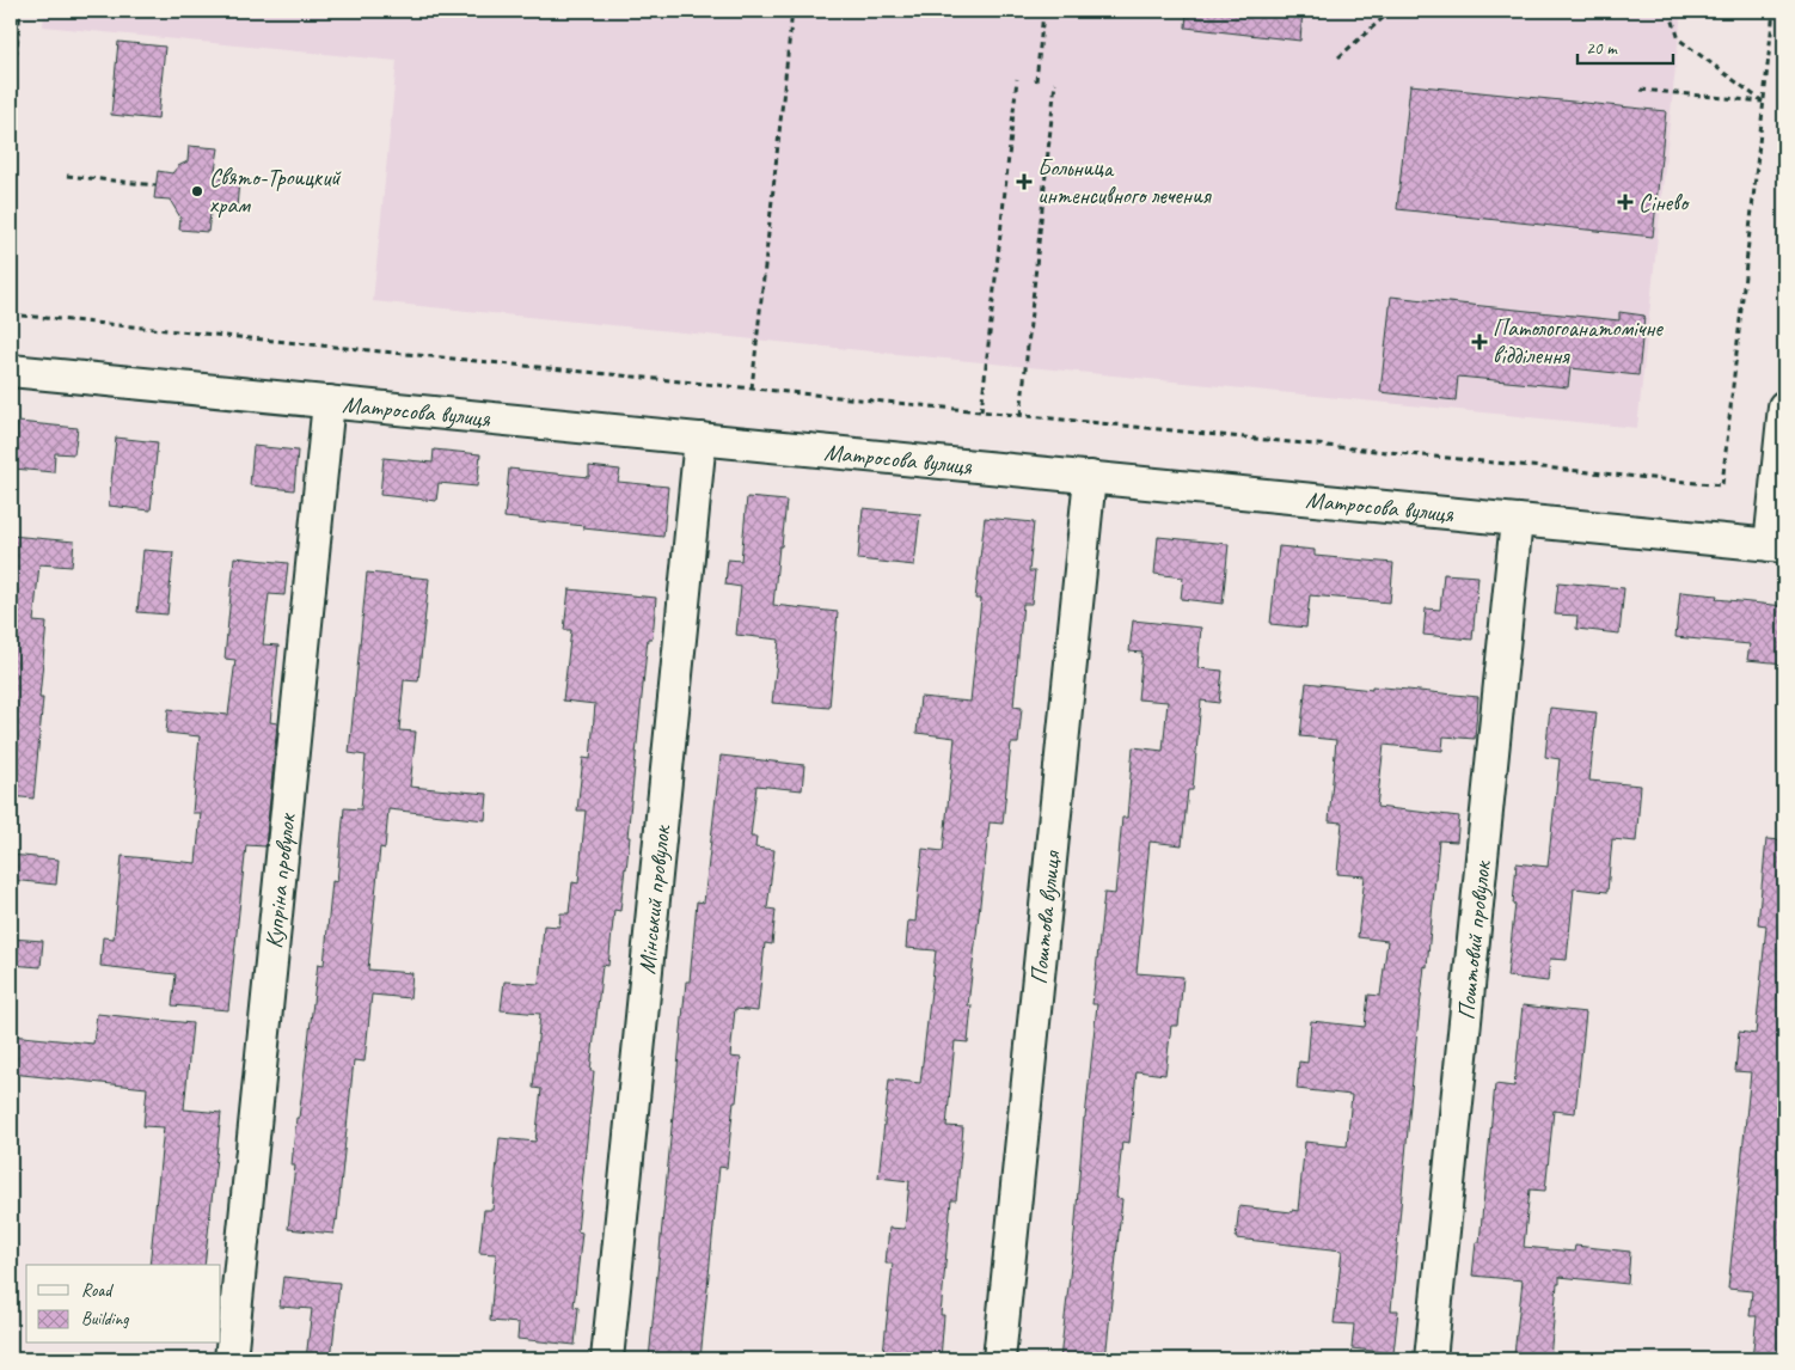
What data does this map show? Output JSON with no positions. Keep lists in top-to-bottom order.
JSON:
{
  "streets": {
    "street": [
      "Матросова вулиця",
      "Купріна провулок",
      "Мінський провулок",
      "Поштова вулиця",
      "Поштовий провулок"
    ]
  },
  "crossings": [
    ["Матросова вулиця", "Купріна провулок"],
    ["Матросова вулиця", "Мінський провулок"],
    ["Матросова вулиця", "Поштова вулиця"],
    ["Матросова вулиця", "Поштовий провулок"]
  ],
  "places": {
    "health": ["Больница интенсивного лечения", "Сінево", "Патологоанатомічне відділення"],
    "other": ["Свято-Троицкий храм"]
  },
  "legend": ["Road", "Building"],
  "scale_bar": "20 m"
}
